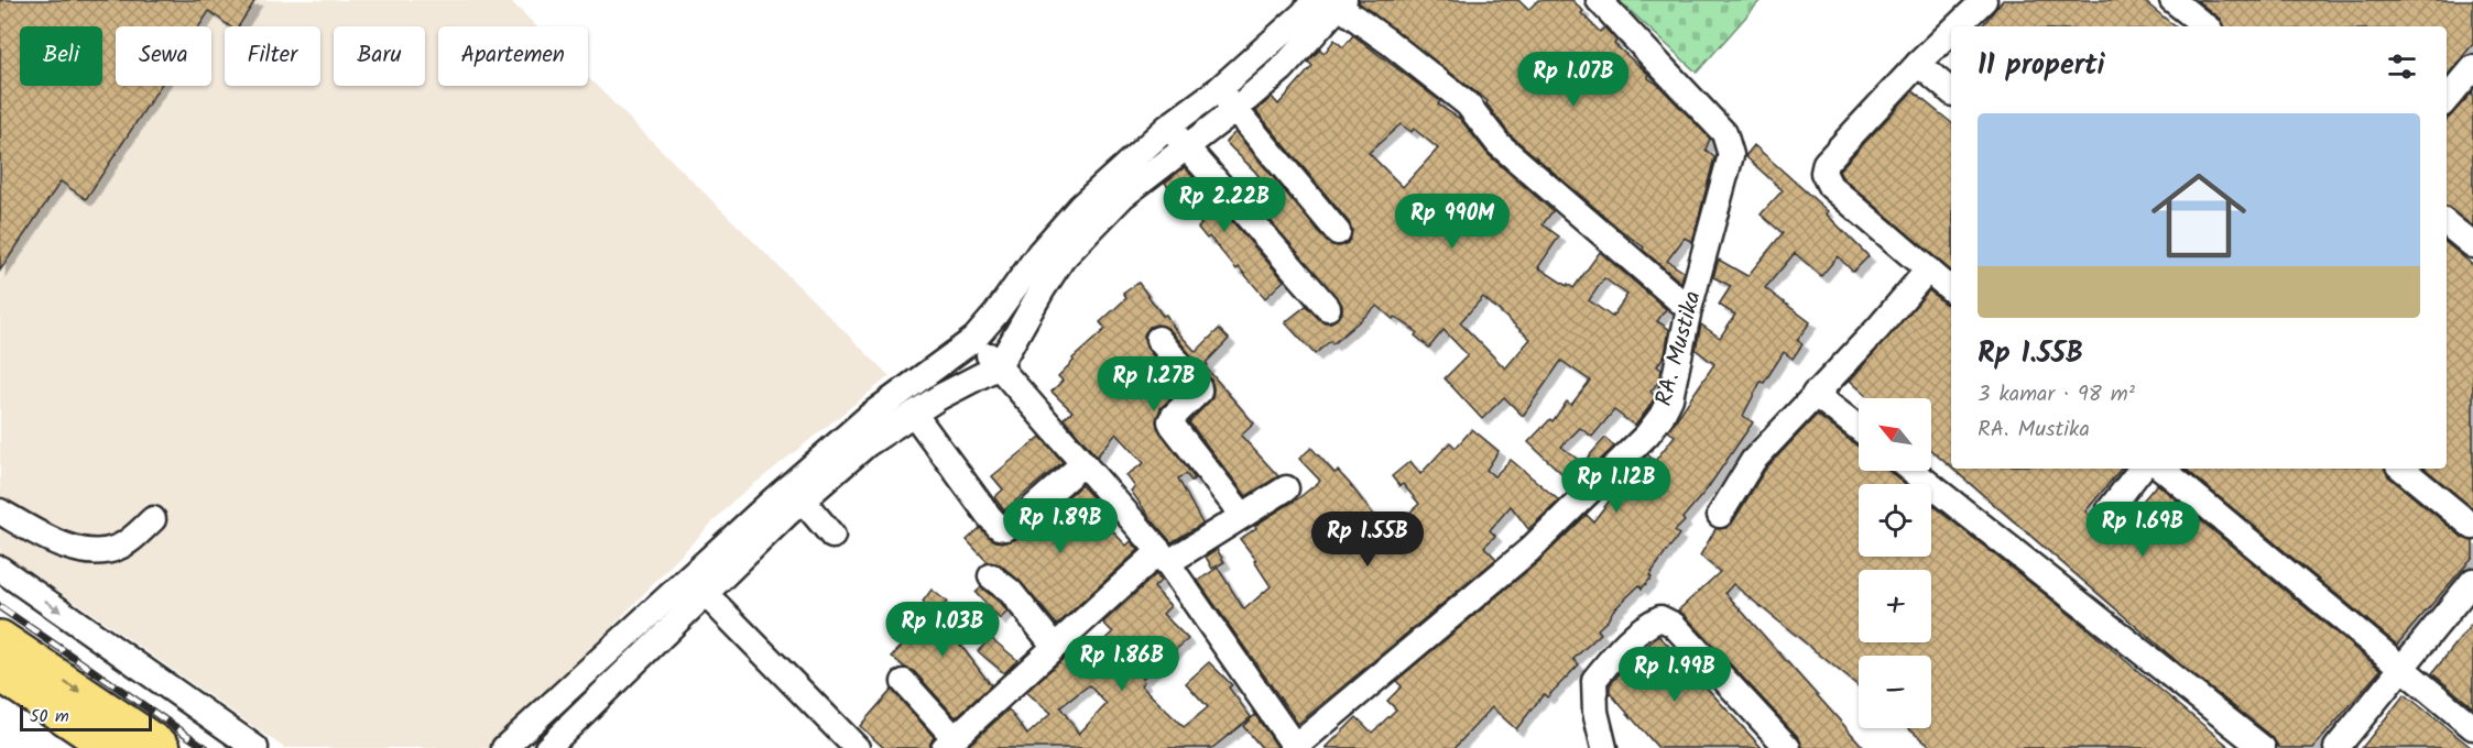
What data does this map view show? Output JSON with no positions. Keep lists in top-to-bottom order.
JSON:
{
  "streets": {
    "street": ["RA. Mustika"]
  },
  "scale_bar": "50 m",
  "north": "top left",
  "page": {
    "chip": [
      "Beli",
      "Sewa",
      "Filter",
      "Baru",
      "Apartemen"
    ],
    "heading": "11 properti",
    "price": [
      "Rp 1.07B",
      "Rp 2.22B",
      "Rp 990M",
      "Rp 1.27B",
      "Rp 1.12B",
      "Rp 1.89B",
      "Rp 1.69B",
      "Rp 1.55B",
      "Rp 1.03B",
      "Rp 1.86B",
      "Rp 1.99B"
    ],
    "list": [
      {
        "name": "Rp 1.55B",
        "note": "3 kamar · 98 m² · RA. Mustika"
      }
    ],
    "map_buttons": ["+", "−"],
    "scale": "50 m"
  }
}
